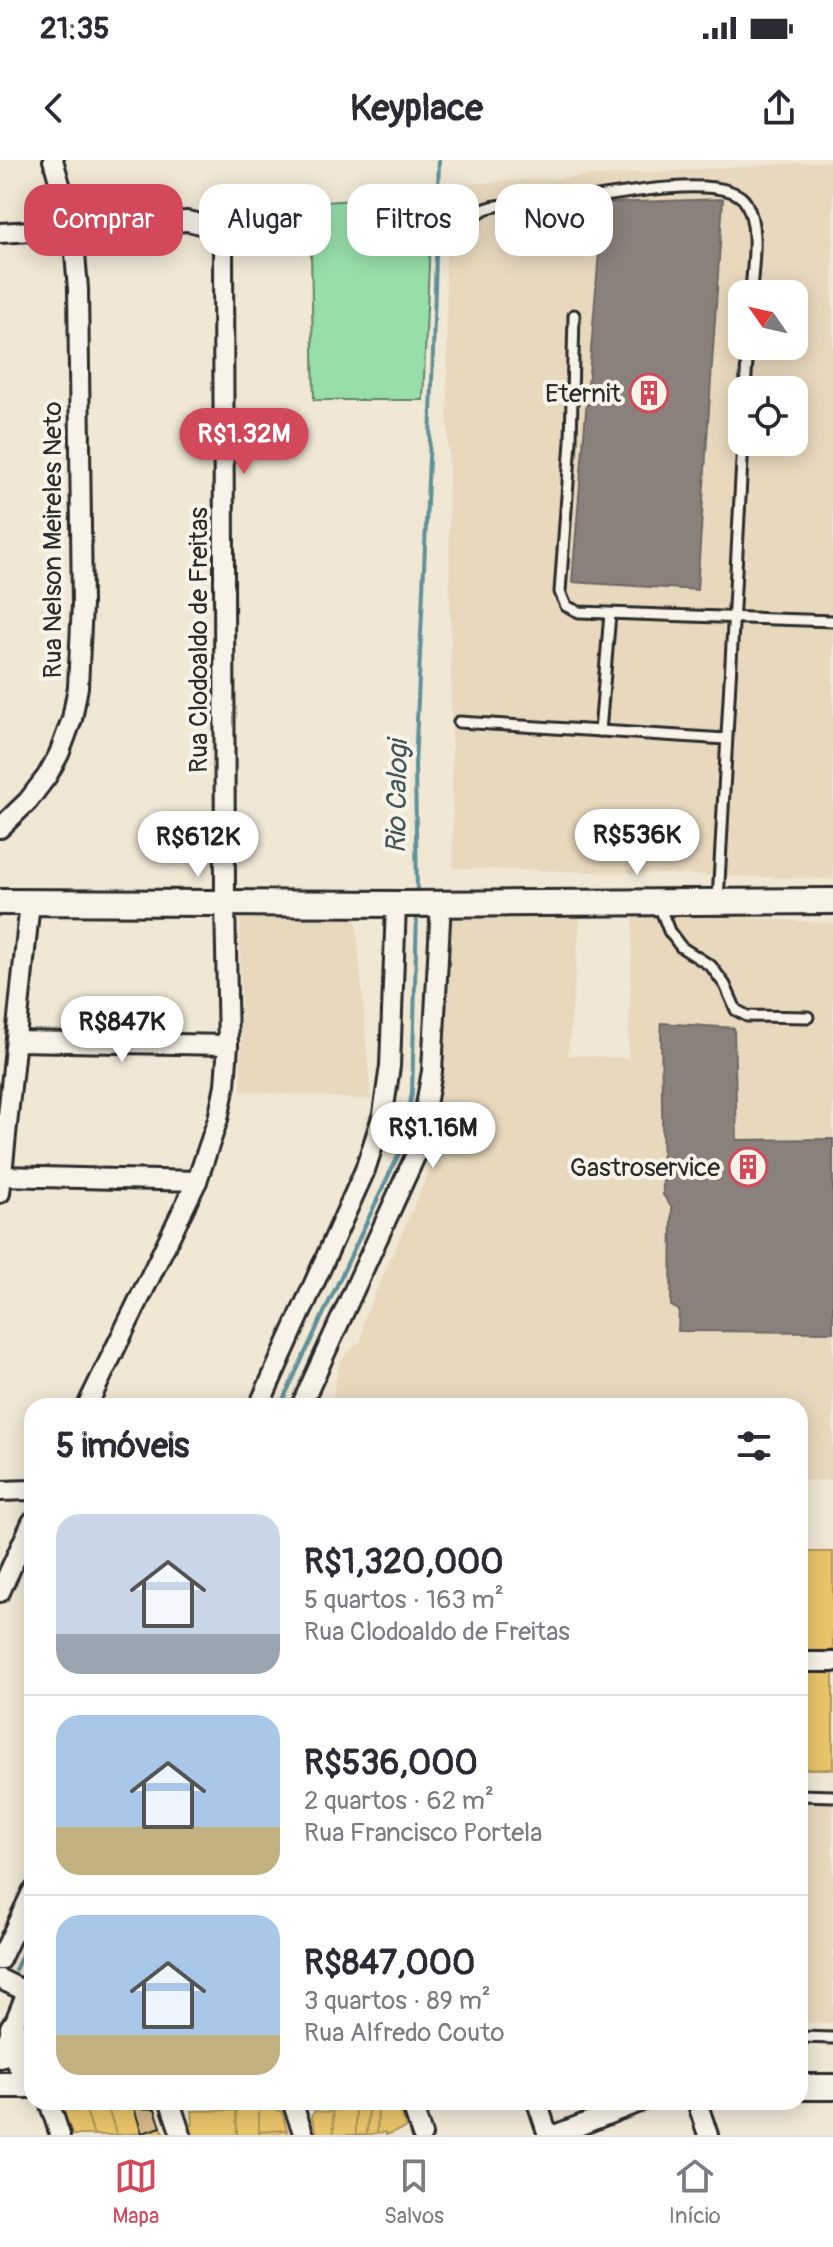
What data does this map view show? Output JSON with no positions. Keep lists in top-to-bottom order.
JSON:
{
  "streets": {
    "street": ["Rua Nelson Meireles Neto", "Rua Clodoaldo de Freitas"]
  },
  "water": ["Rio Calogi"],
  "places": {
    "building": ["Eternit", "Gastroservice"]
  },
  "north": "top left",
  "page": {
    "status": "21:35",
    "header": "Keyplace",
    "chip": [
      "Comprar",
      "Alugar",
      "Filtros",
      "Novo"
    ],
    "price": [
      "R$1.32M",
      "R$536K",
      "R$612K",
      "R$847K",
      "R$1.16M"
    ],
    "heading": "5 imóveis",
    "list": [
      {
        "name": "R$1,320,000",
        "note": "5 quartos · 163 m² · Rua Clodoaldo de Freitas"
      },
      {
        "name": "R$536,000",
        "note": "2 quartos · 62 m² · Rua Francisco Portela"
      },
      {
        "name": "R$847,000",
        "note": "3 quartos · 89 m² · Rua Alfredo Couto"
      }
    ],
    "tabs": ["Mapa", "Salvos", "Início"]
  }
}
